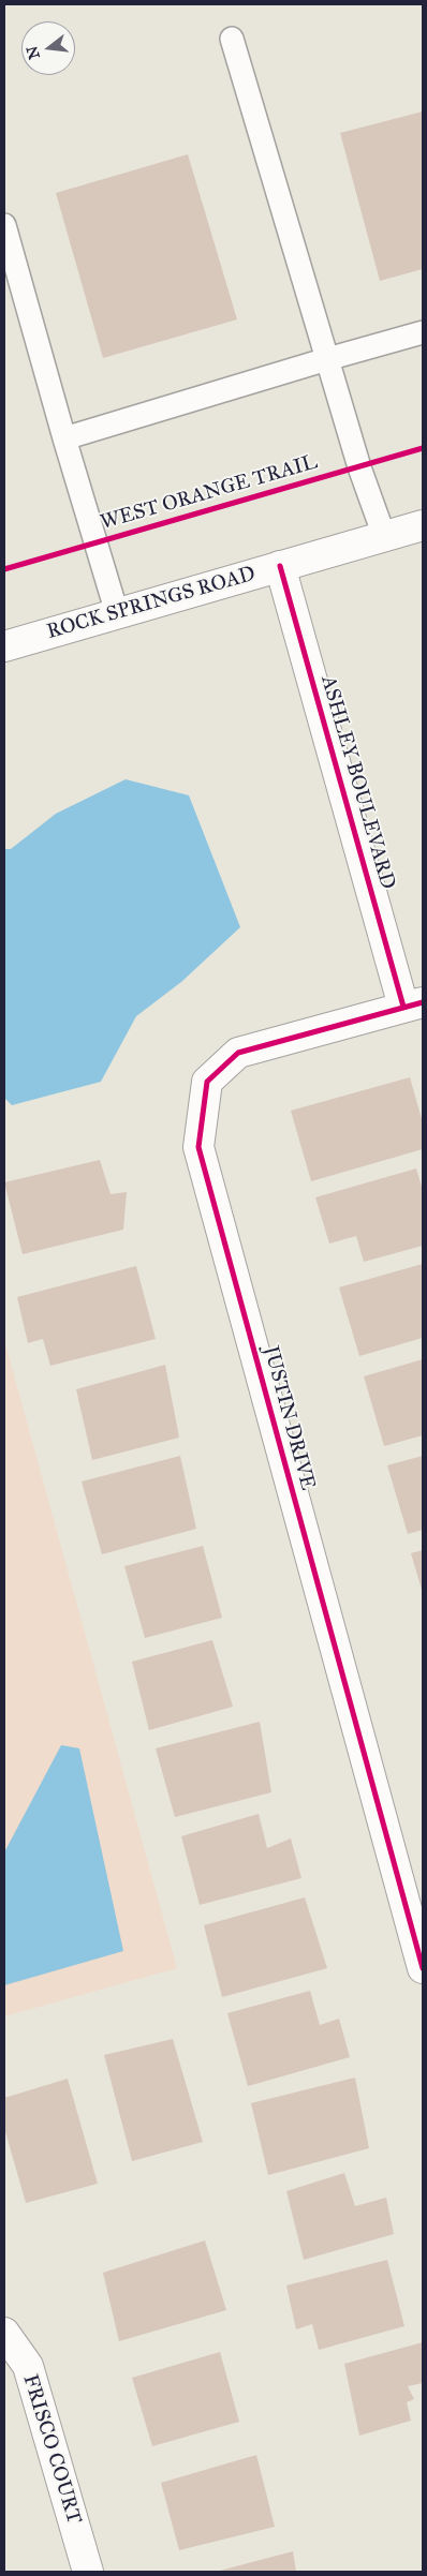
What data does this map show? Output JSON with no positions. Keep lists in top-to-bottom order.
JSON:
{
  "streets": {
    "street": [
      "ROCK SPRINGS ROAD",
      "ASHLEY BOULEVARD",
      "JUSTIN DRIVE",
      "FRISCO COURT"
    ],
    "cycle path": ["WEST ORANGE TRAIL"]
  },
  "crossings": [
    ["ROCK SPRINGS ROAD", "ASHLEY BOULEVARD"],
    ["ASHLEY BOULEVARD", "JUSTIN DRIVE"]
  ],
  "north": "left"
}
